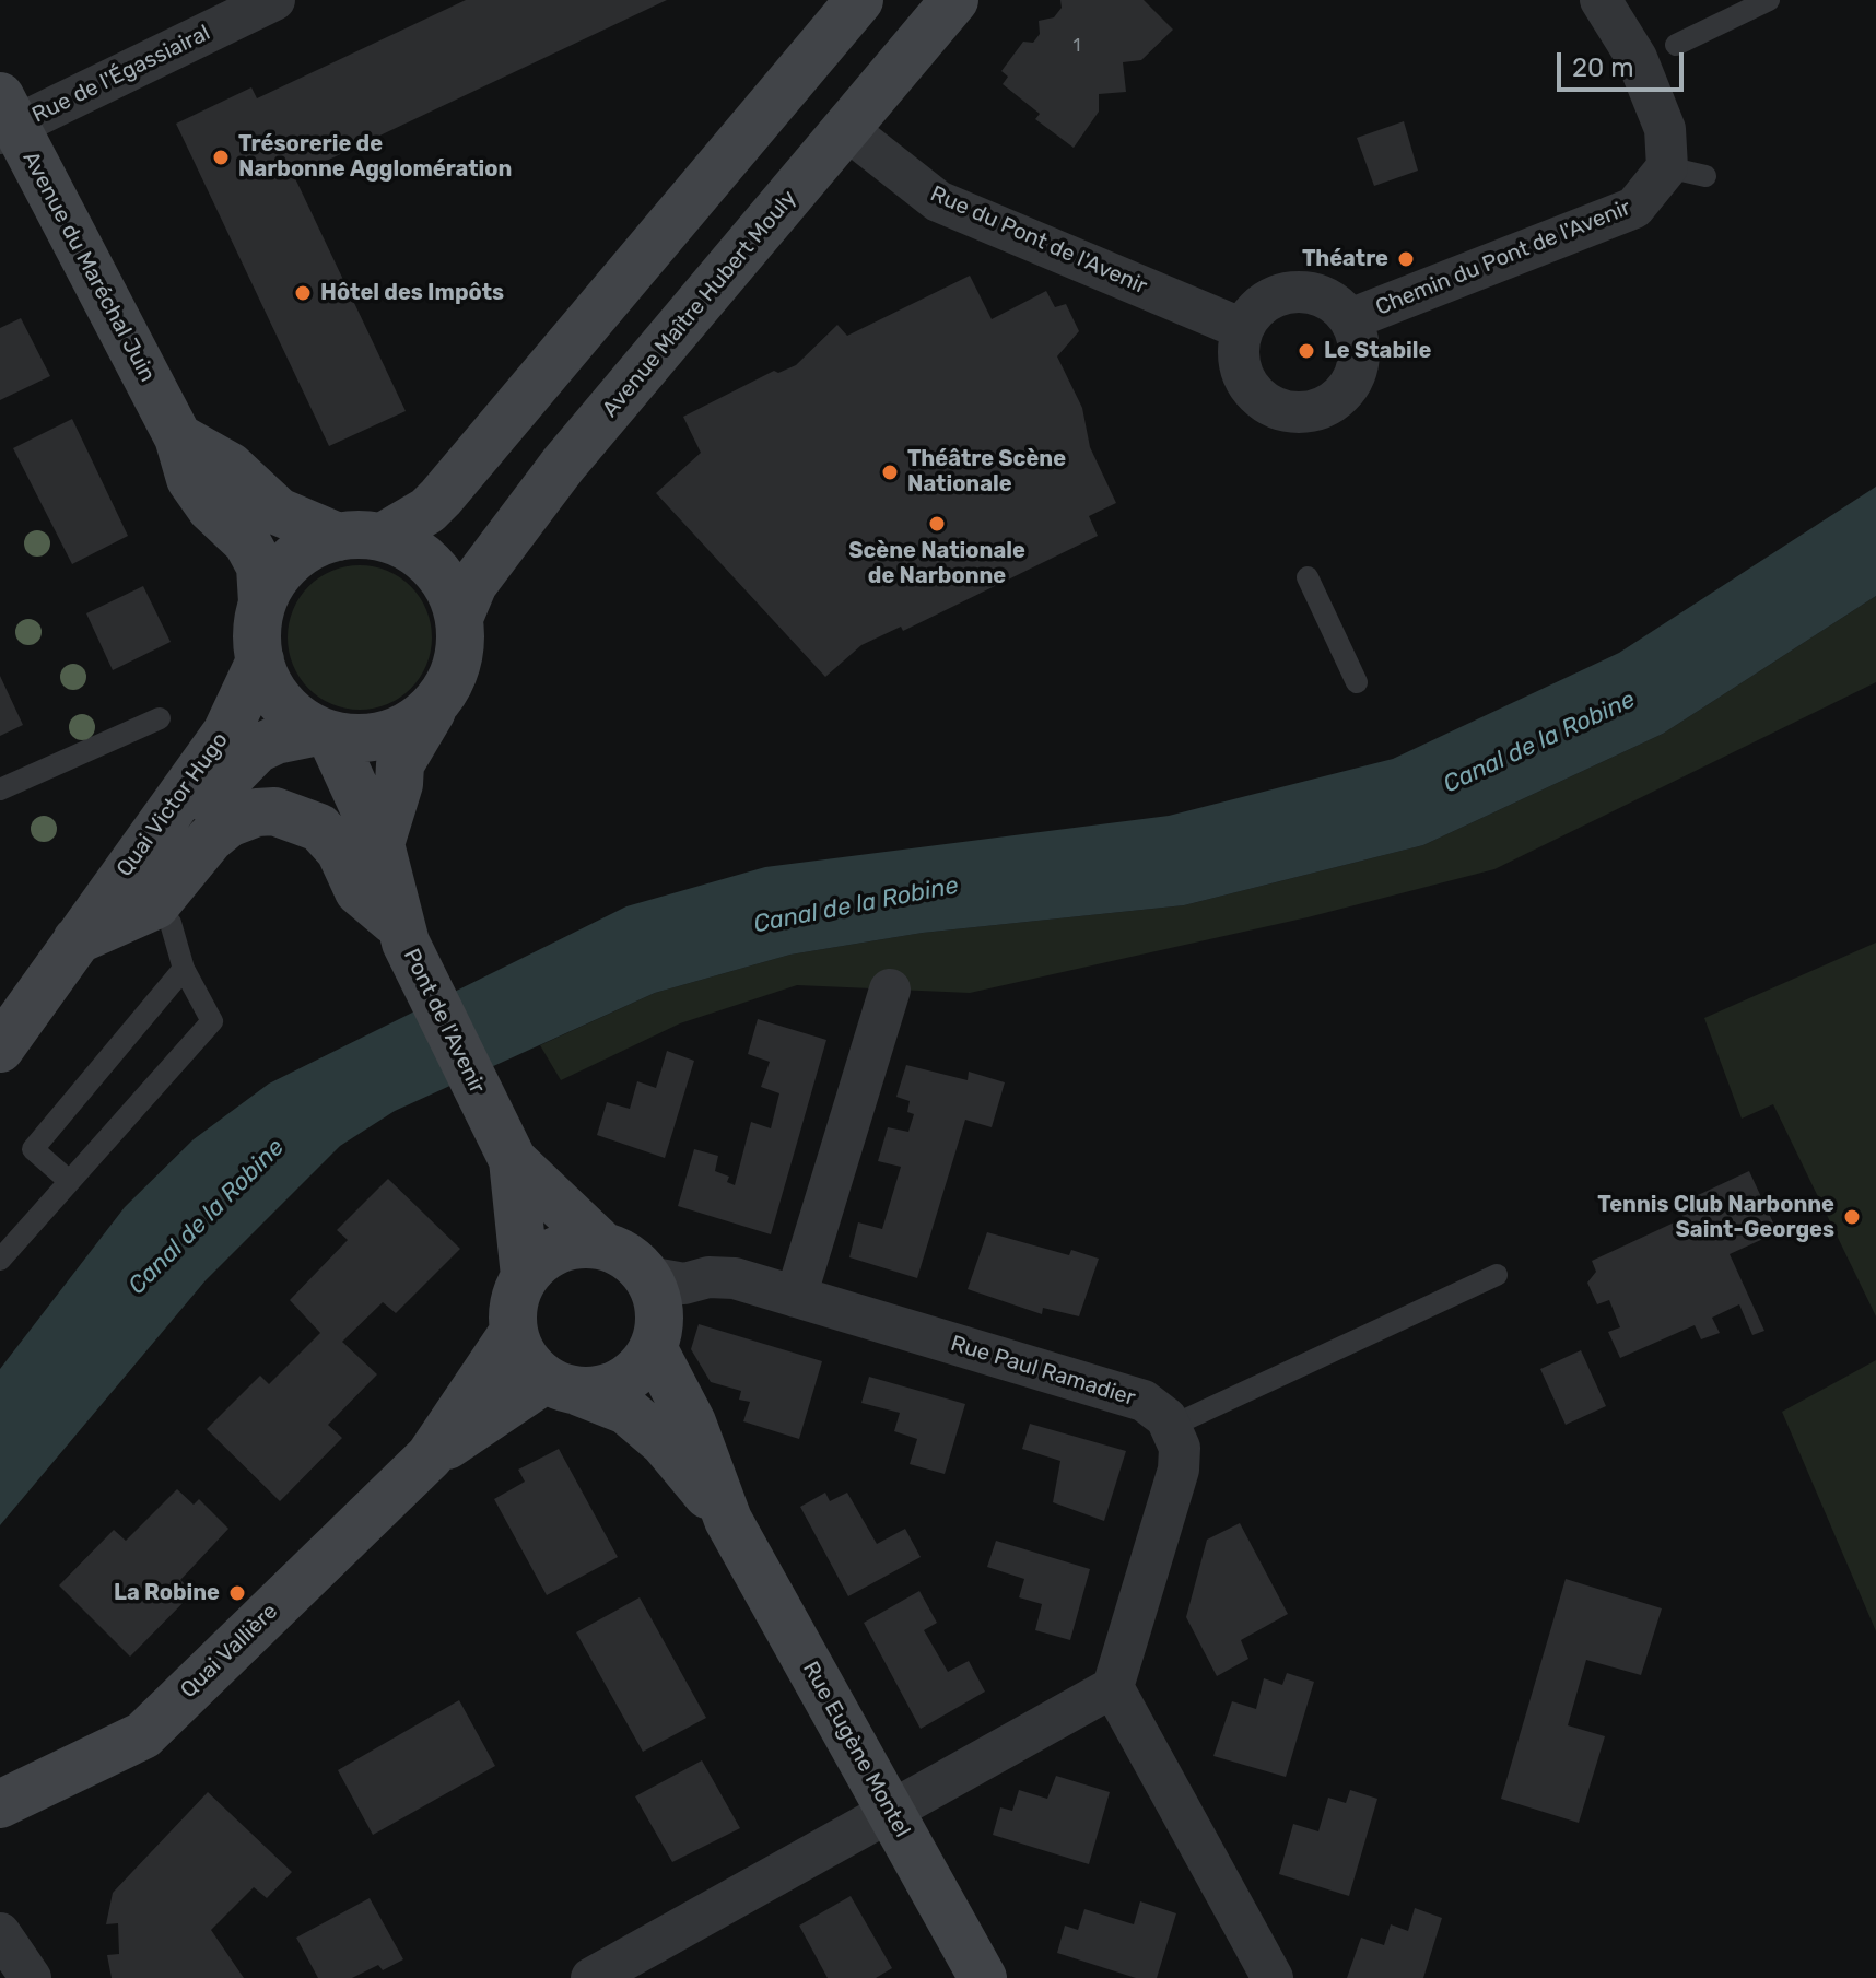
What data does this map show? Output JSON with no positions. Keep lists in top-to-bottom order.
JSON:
{
  "streets": {
    "main road": [
      "Avenue du Maréchal Juin",
      "Avenue Maître Hubert Mouly",
      "Quai Victor Hugo",
      "Pont de l'Avenir",
      "Quai Vallière",
      "Rue Eugène Montel"
    ],
    "street": [
      "Rue de l'Égassiairal",
      "Rue du Pont de l'Avenir",
      "Chemin du Pont de l'Avenir",
      "Rue Paul Ramadier"
    ]
  },
  "crossings": [
    ["Rue de l'Égassiairal", "Avenue du Maréchal Juin"],
    ["Rue du Pont de l'Avenir", "Chemin du Pont de l'Avenir"],
    ["Rue du Pont de l'Avenir", "Avenue Maître Hubert Mouly"],
    ["Avenue du Maréchal Juin", "Avenue Maître Hubert Mouly"],
    ["Avenue du Maréchal Juin", "Quai Victor Hugo"],
    ["Avenue Maître Hubert Mouly", "Quai Victor Hugo"],
    ["Rue Paul Ramadier", "Quai Vallière"],
    ["Rue Paul Ramadier", "Rue Eugène Montel"],
    ["Quai Vallière", "Rue Eugène Montel"]
  ],
  "water": ["Canal de la Robine"],
  "places": [
    "Trésorerie de Narbonne Agglomération",
    "Théatre",
    "Hôtel des Impôts",
    "Le Stabile",
    "Théâtre Scène Nationale",
    "Scène Nationale de Narbonne",
    "Tennis Club Narbonne Saint-Georges",
    "La Robine"
  ],
  "house_numbers": ["1"],
  "scale_bar": "20 m"
}
